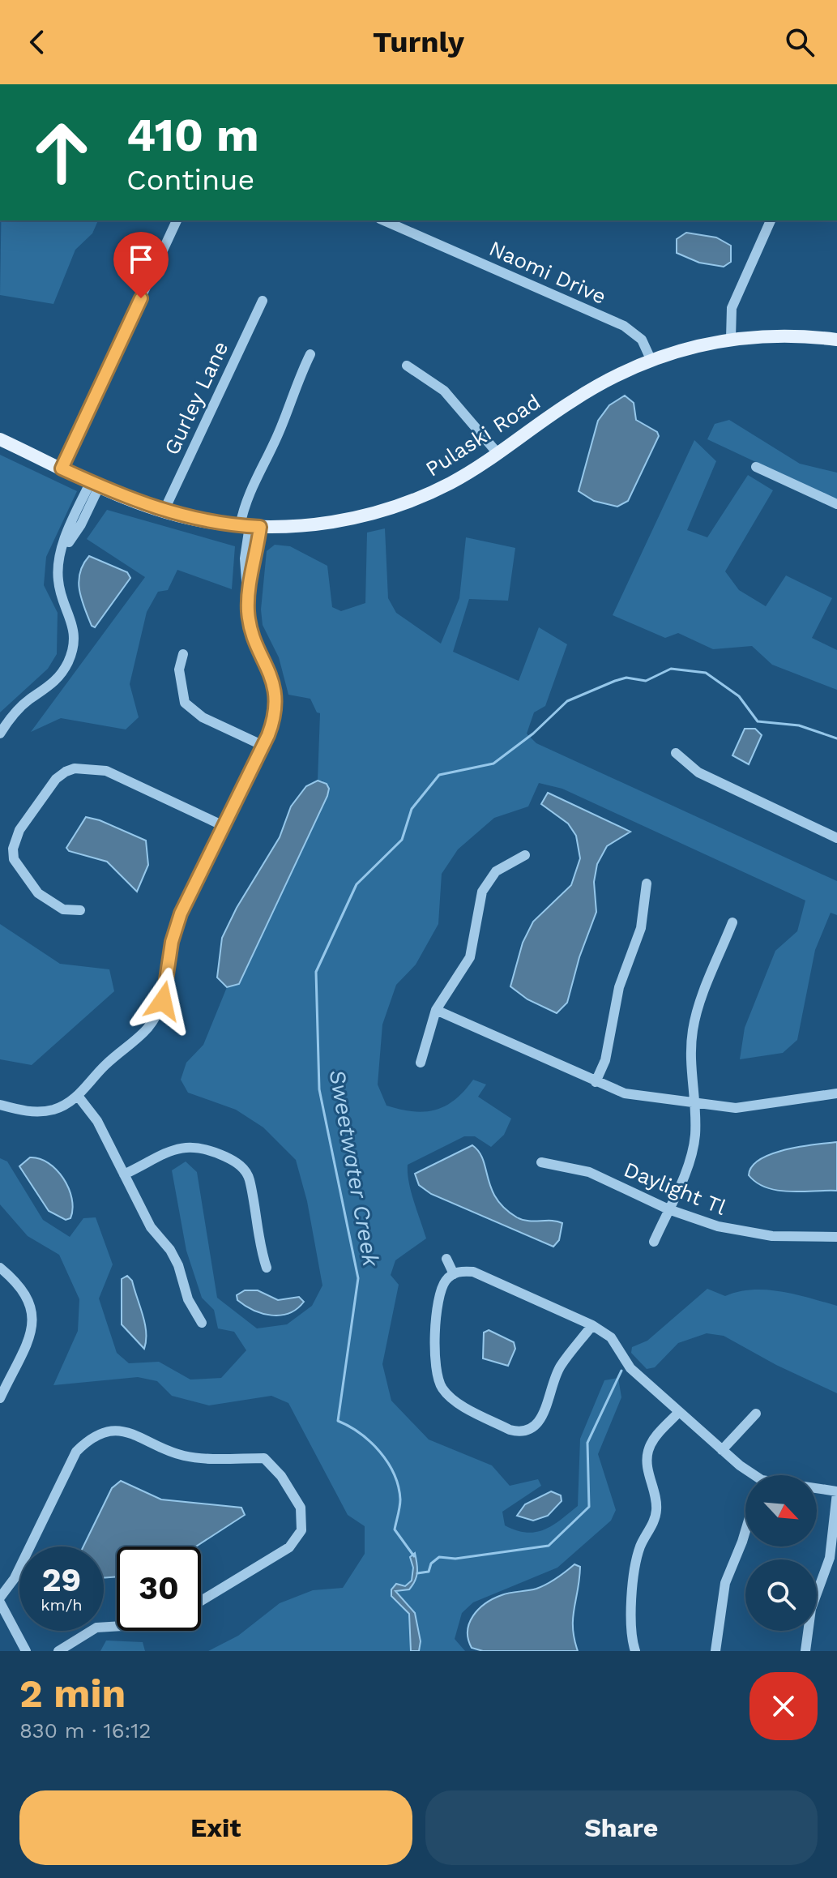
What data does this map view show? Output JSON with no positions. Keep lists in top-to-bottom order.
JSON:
{
  "streets": {
    "main road": ["Pulaski Road"],
    "street": ["Naomi Drive", "Gurley Lane", "Daylight Tl"]
  },
  "crossings": [
    ["Naomi Drive", "Pulaski Road"],
    ["Gurley Lane", "Pulaski Road"]
  ],
  "water": ["Sweetwater Creek"],
  "north": "bottom right",
  "page": {
    "header": "Turnly",
    "turn": ["410 m", "Continue"],
    "speed": "29 km/h",
    "limit": "30",
    "heading": ["2 min", "830 m · 16:12"],
    "buttons": ["Exit", "Share"]
  }
}
